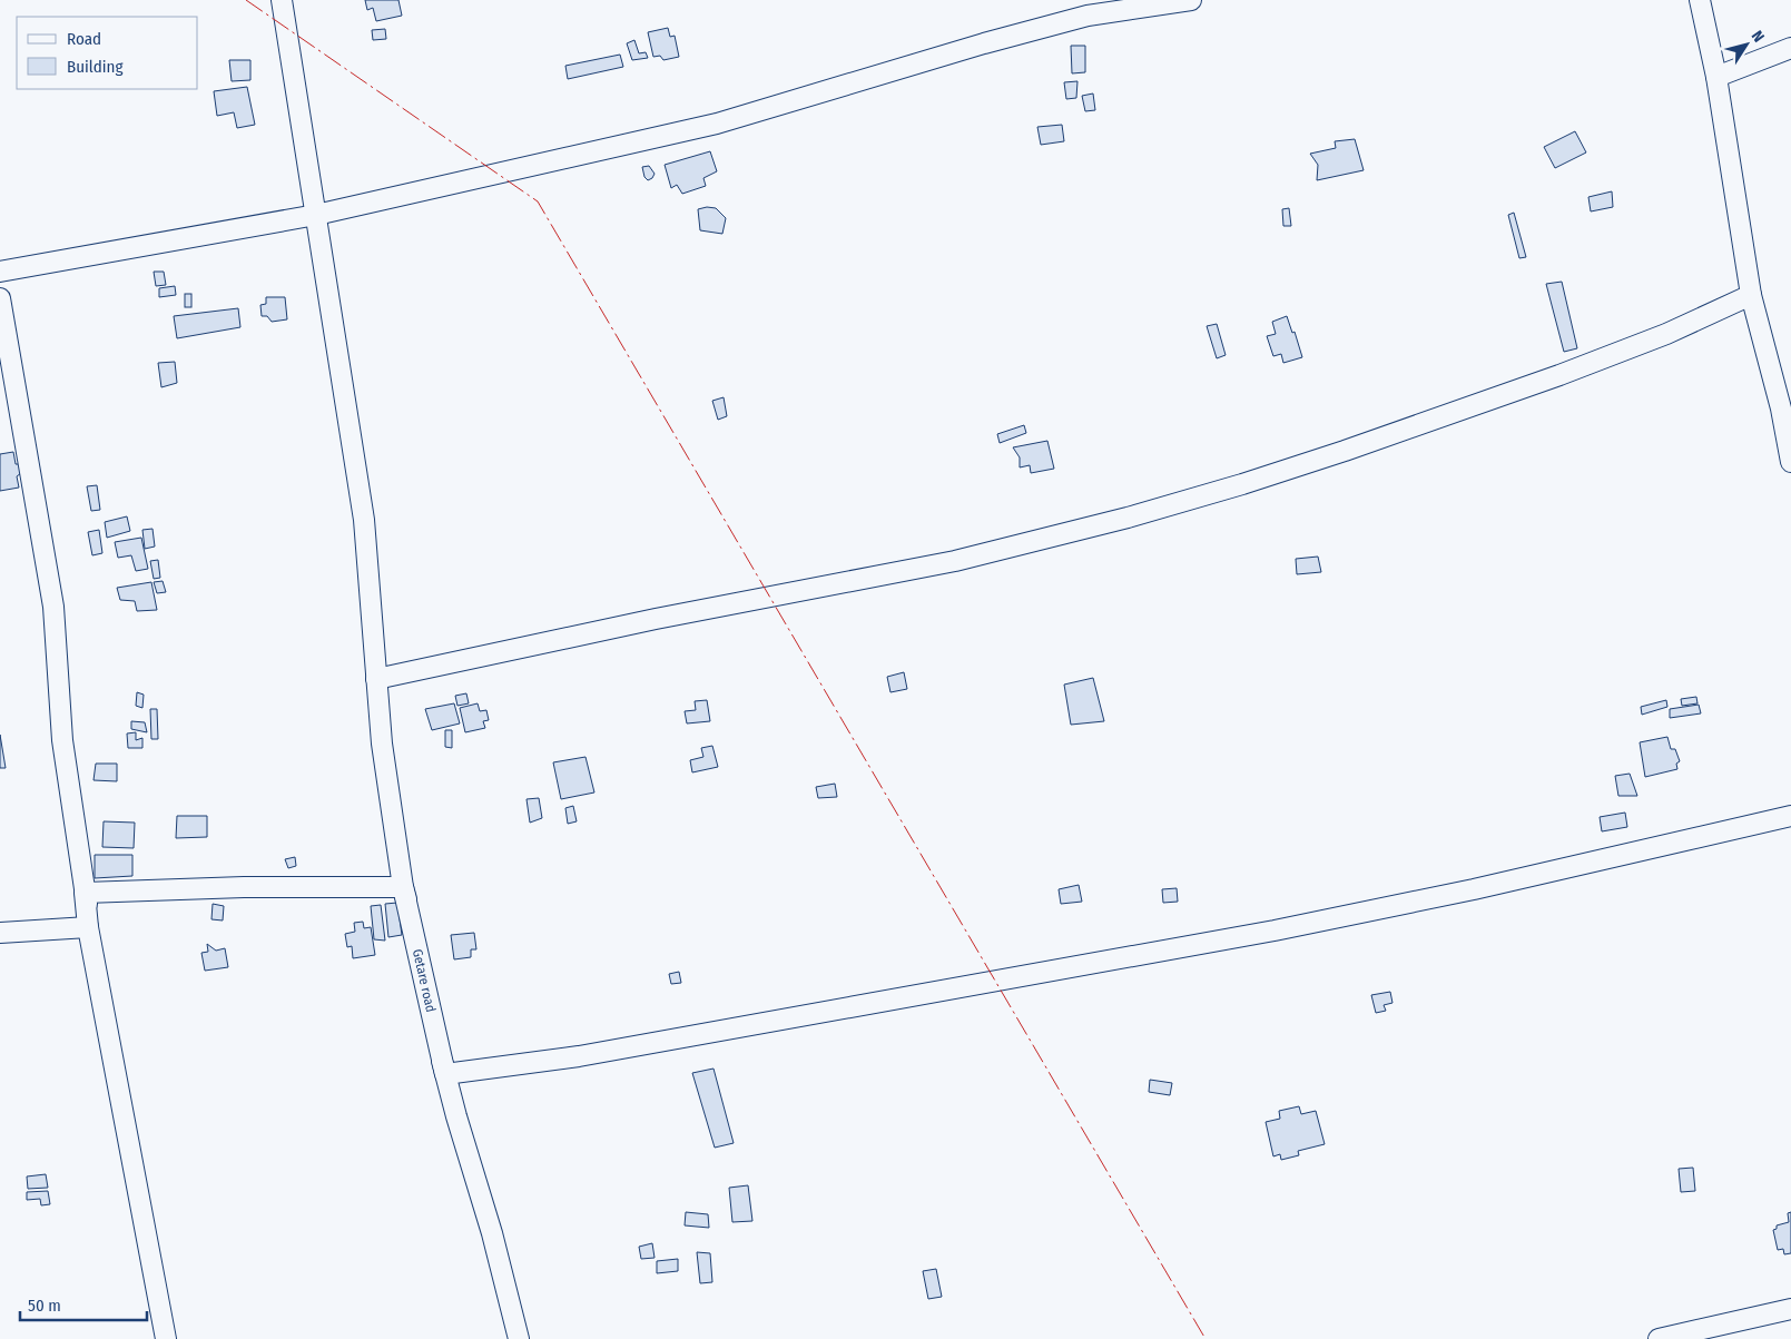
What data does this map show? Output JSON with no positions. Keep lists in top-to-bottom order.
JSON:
{
  "legend": ["Road", "Building"],
  "scale_bar": "50 m",
  "north": "top right"
}
